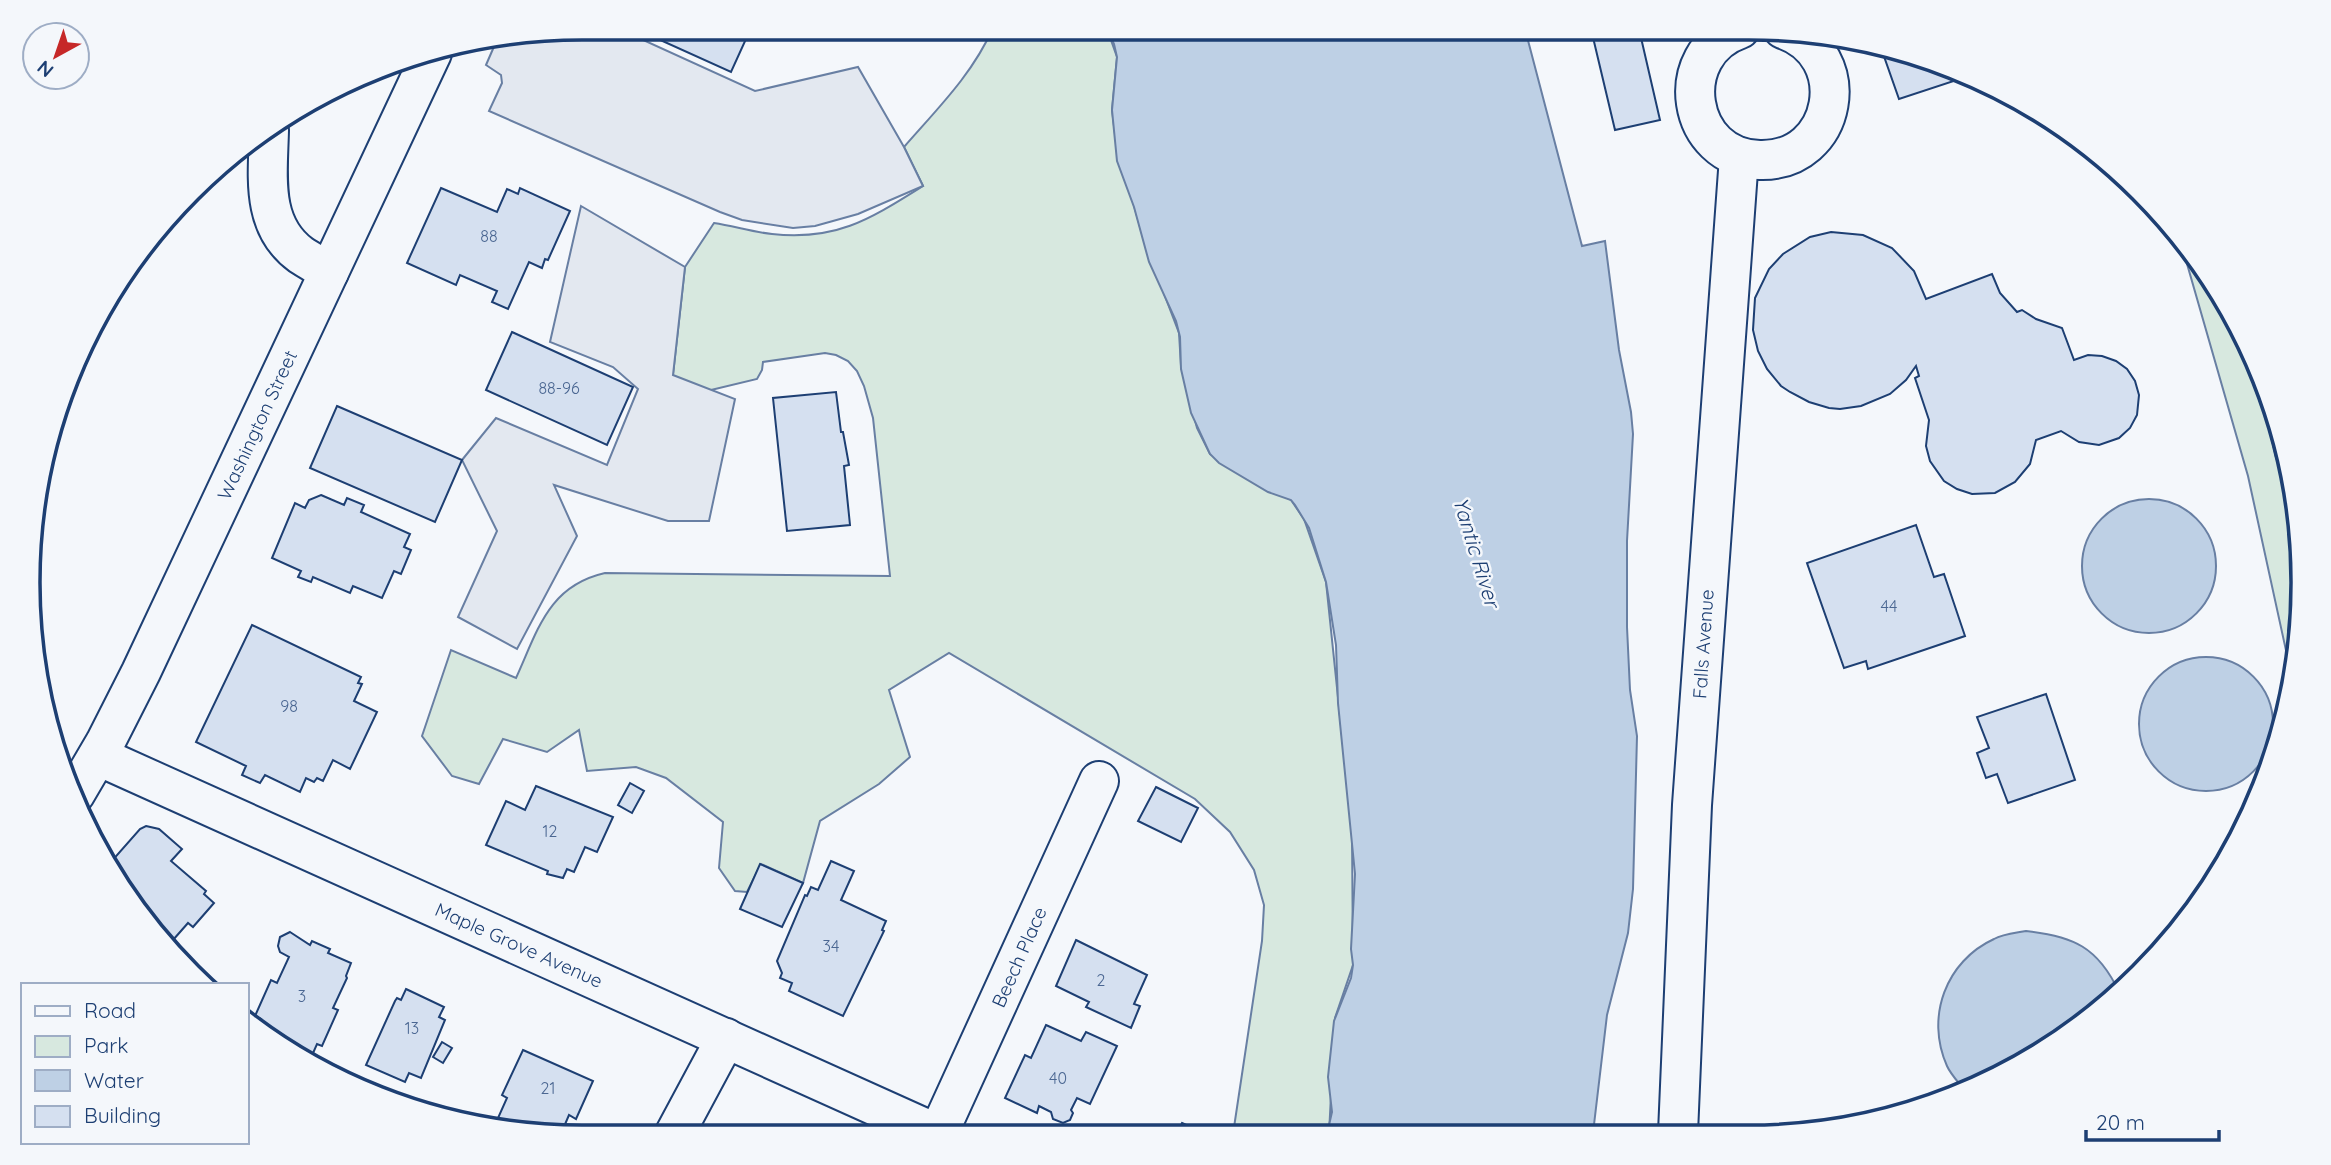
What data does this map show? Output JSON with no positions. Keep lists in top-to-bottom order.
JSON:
{
  "streets": {
    "main road": [
      "Washington Street",
      "Falls Avenue",
      "Maple Grove Avenue",
      "Beech Place"
    ]
  },
  "crossings": [
    ["Washington Street", "Maple Grove Avenue"]
  ],
  "water": ["Yantic River"],
  "house_numbers": [
    "88",
    "88-96",
    "44",
    "98",
    "12",
    "34",
    "2",
    "3",
    "13",
    "40",
    "21"
  ],
  "legend": [
    "Road",
    "Park",
    "Water",
    "Building"
  ],
  "scale_bar": "20 m",
  "north": "bottom left"
}
